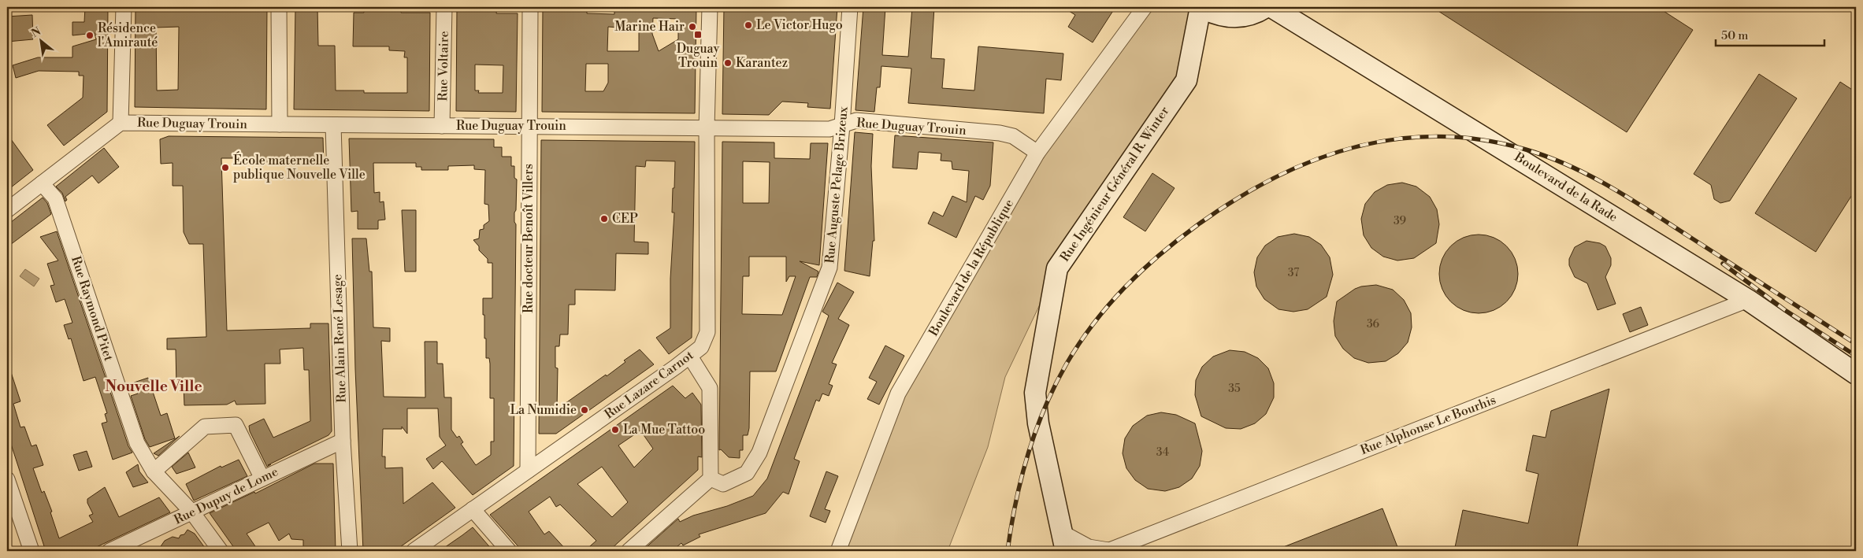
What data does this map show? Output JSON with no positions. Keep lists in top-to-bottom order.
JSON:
{
  "streets": {
    "street": [
      "Rue Voltaire",
      "Rue Duguay Trouin",
      "Rue Ingénieur Général R. Winter",
      "Rue Auguste Pelage Brizeux",
      "Boulevard de la Rade",
      "Rue docteur Benoît Villers",
      "Boulevard de la République",
      "Rue Raymond Pitet",
      "Rue Alain René Lesage",
      "Rue Lazare Carnot",
      "Rue Alphonse Le Bourhis",
      "Rue Dupuy de Lome"
    ]
  },
  "crossings": [
    ["Rue Voltaire", "Rue Duguay Trouin"],
    ["Rue Duguay Trouin", "Rue Auguste Pelage Brizeux"],
    ["Rue Duguay Trouin", "Rue docteur Benoît Villers"],
    ["Rue Duguay Trouin", "Boulevard de la République"],
    ["Rue Duguay Trouin", "Rue Raymond Pitet"],
    ["Rue Duguay Trouin", "Rue Alain René Lesage"],
    ["Rue Duguay Trouin", "Rue Lazare Carnot"],
    ["Rue Ingénieur Général R. Winter", "Rue Alphonse Le Bourhis"],
    ["Boulevard de la Rade", "Rue Alphonse Le Bourhis"],
    ["Rue docteur Benoît Villers", "Rue Lazare Carnot"],
    ["Rue Raymond Pitet", "Rue Dupuy de Lome"],
    ["Rue Alain René Lesage", "Rue Dupuy de Lome"]
  ],
  "districts": ["Nouvelle Ville"],
  "places": {
    "other": [
      "Le Victor Hugo",
      "Marine Hair",
      "Résidence l'Amirauté",
      "Karantez",
      "École maternelle publique Nouvelle Ville",
      "CEP",
      "La Numidie",
      "La Mue Tattoo"
    ],
    "transit": ["Duguay Trouin"]
  },
  "house_numbers": [
    "39",
    "37",
    "36",
    "35",
    "34"
  ],
  "scale_bar": "50 m",
  "north": "top left"
}
